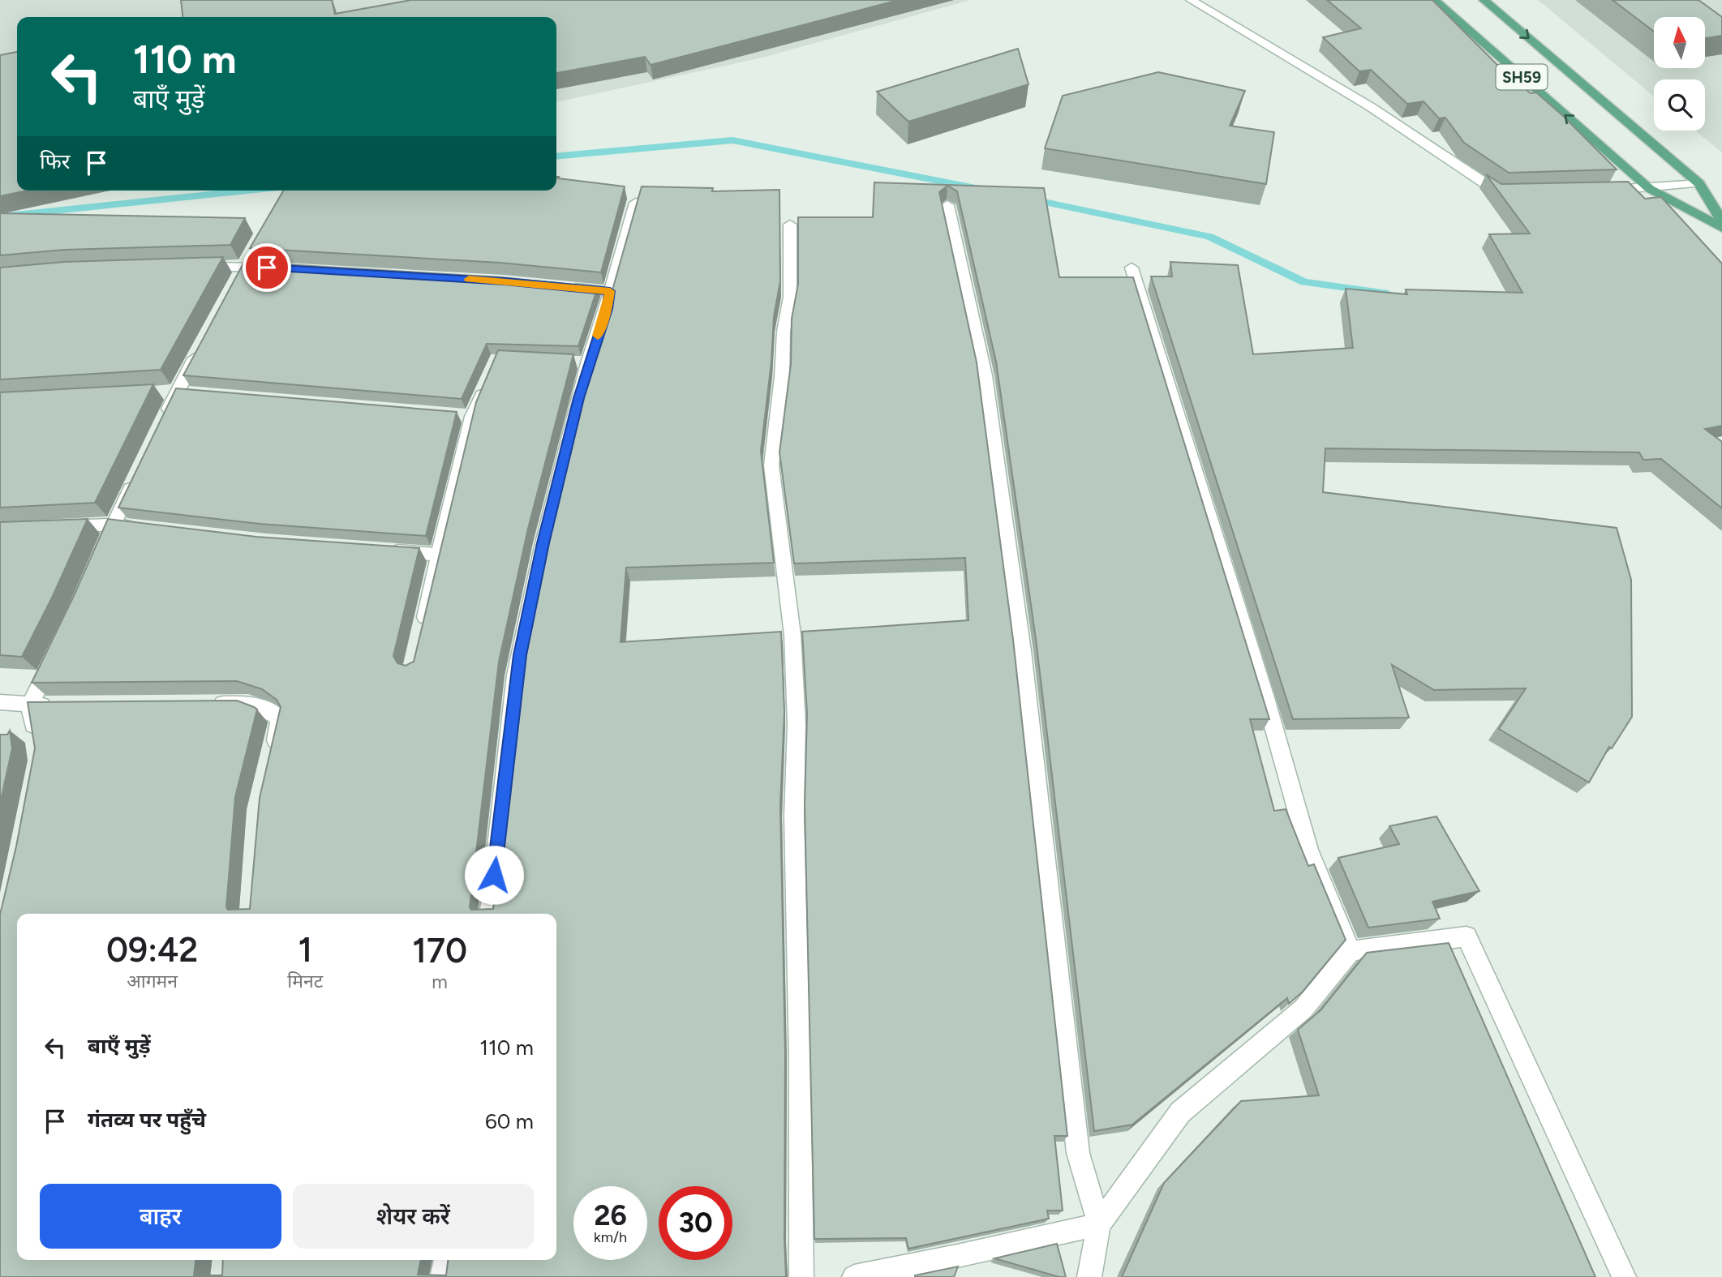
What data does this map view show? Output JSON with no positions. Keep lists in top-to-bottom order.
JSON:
{
  "streets": {
    "main road": ["SH59"]
  },
  "north": "top",
  "page": {
    "turn": ["110 m", "बाएँ मुड़ें"],
    "then": "फिर",
    "eta": [
      "09:42",
      "आगमन",
      "1",
      "मिनट",
      "170",
      "m"
    ],
    "list": [
      {
        "name": "बाएँ मुड़ें",
        "value": "110 m"
      },
      {
        "name": "गंतव्य पर पहुँचे",
        "value": "60 m"
      }
    ],
    "buttons": ["बाहर", "शेयर करें"],
    "speed": "26 km/h",
    "limit": "30"
  }
}
